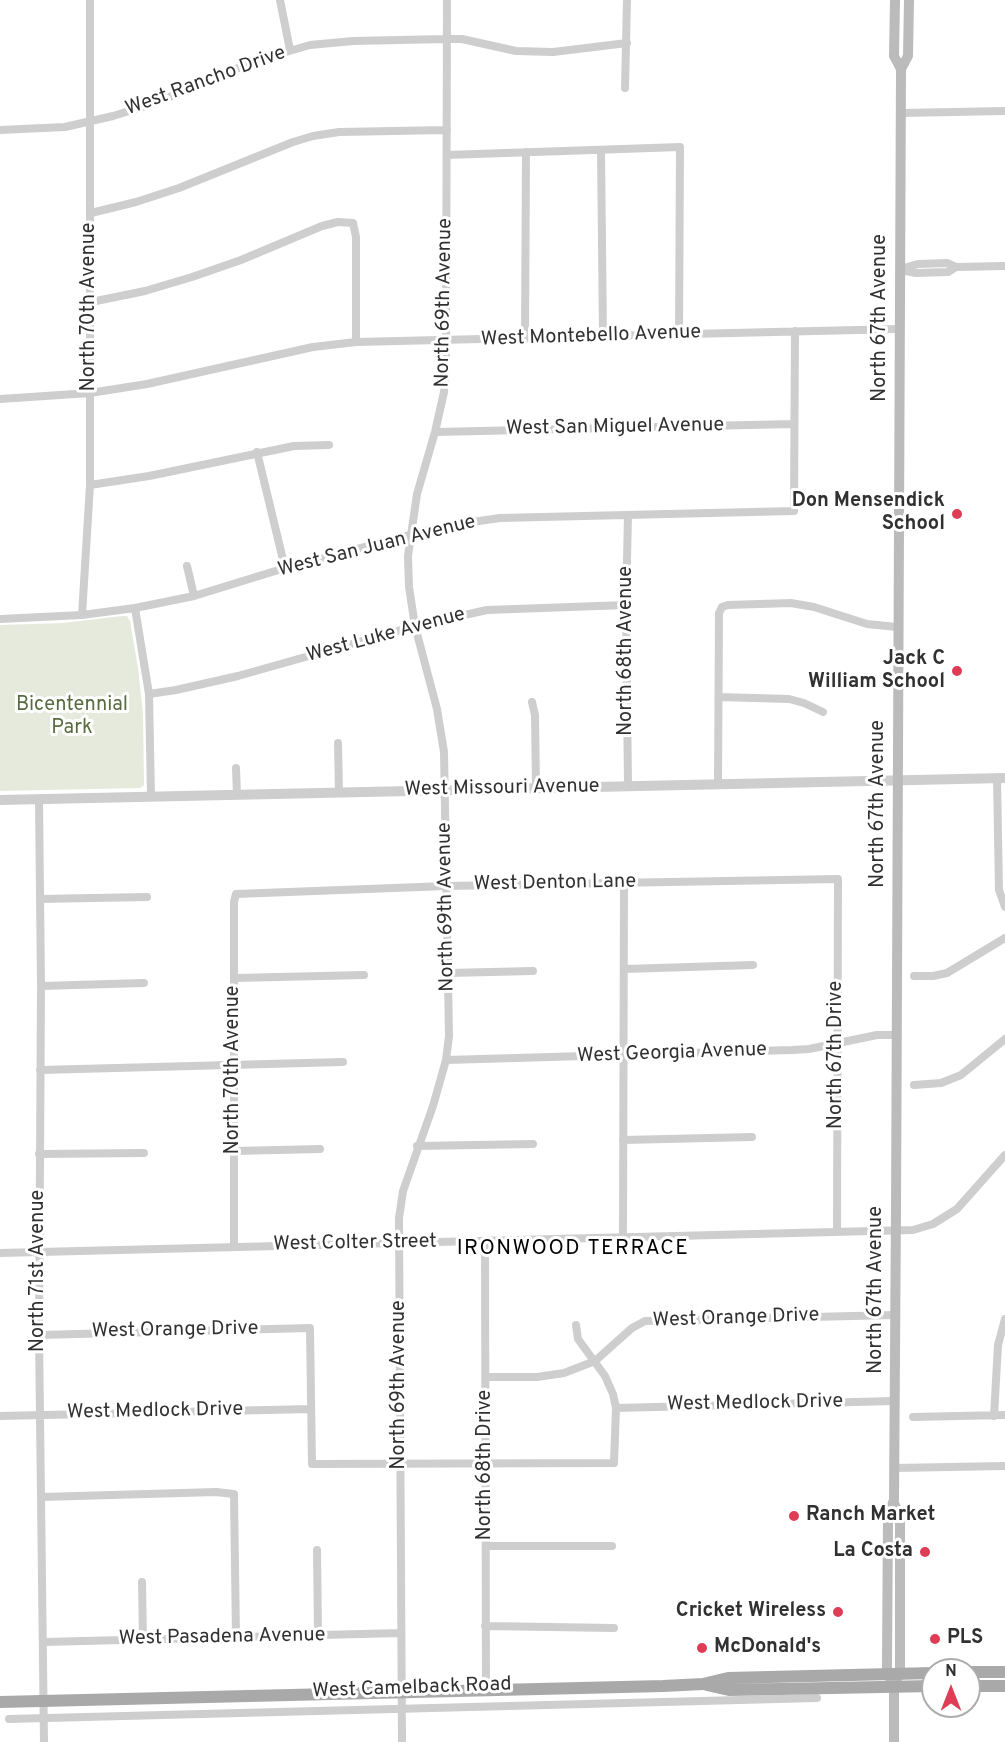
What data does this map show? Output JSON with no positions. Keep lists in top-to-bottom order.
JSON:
{
  "streets": {
    "main road": ["North 67th Avenue", "West Camelback Road"],
    "street": [
      "West Rancho Drive",
      "North 69th Avenue",
      "North 70th Avenue",
      "West Montebello Avenue",
      "West San Miguel Avenue",
      "West San Juan Avenue",
      "West Luke Avenue",
      "North 68th Avenue",
      "West Missouri Avenue",
      "West Denton Lane",
      "West Georgia Avenue",
      "North 67th Drive",
      "West Colter Street",
      "North 71st Avenue",
      "West Orange Drive",
      "West Medlock Drive",
      "North 68th Drive",
      "West Pasadena Avenue"
    ]
  },
  "crossings": [
    ["West Rancho Drive", "North 69th Avenue"],
    ["West Rancho Drive", "North 70th Avenue"],
    ["North 69th Avenue", "West Montebello Avenue"],
    ["North 69th Avenue", "West San Miguel Avenue"],
    ["North 69th Avenue", "West San Juan Avenue"],
    ["North 69th Avenue", "West Luke Avenue"],
    ["North 69th Avenue", "West Missouri Avenue"],
    ["North 69th Avenue", "West Denton Lane"],
    ["North 69th Avenue", "West Georgia Avenue"],
    ["North 69th Avenue", "West Colter Street"],
    ["North 69th Avenue", "West Pasadena Avenue"],
    ["North 69th Avenue", "West Camelback Road"],
    ["North 70th Avenue", "West Montebello Avenue"],
    ["North 70th Avenue", "West San Juan Avenue"],
    ["North 70th Avenue", "West Denton Lane"],
    ["North 70th Avenue", "West Colter Street"],
    ["North 67th Avenue", "West Montebello Avenue"],
    ["North 67th Avenue", "West Missouri Avenue"],
    ["North 67th Avenue", "West Georgia Avenue"],
    ["North 67th Avenue", "West Colter Street"],
    ["North 67th Avenue", "West Orange Drive"],
    ["North 67th Avenue", "West Medlock Drive"],
    ["North 67th Avenue", "West Camelback Road"],
    ["West San Miguel Avenue", "West San Juan Avenue"],
    ["West San Juan Avenue", "North 68th Avenue"],
    ["West Luke Avenue", "North 68th Avenue"],
    ["North 68th Avenue", "West Missouri Avenue"],
    ["West Missouri Avenue", "North 71st Avenue"],
    ["West Denton Lane", "North 67th Drive"],
    ["West Georgia Avenue", "North 67th Drive"],
    ["North 67th Drive", "West Colter Street"],
    ["West Colter Street", "North 71st Avenue"],
    ["West Colter Street", "North 68th Drive"],
    ["North 71st Avenue", "West Orange Drive"],
    ["North 71st Avenue", "West Medlock Drive"],
    ["North 71st Avenue", "West Pasadena Avenue"],
    ["North 71st Avenue", "West Camelback Road"],
    ["West Orange Drive", "West Medlock Drive"],
    ["West Orange Drive", "North 68th Drive"],
    ["North 68th Drive", "West Camelback Road"]
  ],
  "districts": ["IRONWOOD TERRACE"],
  "parks": ["Bicentennial Park"],
  "places": [
    "Don Mensendick School",
    "Jack C William School",
    "Ranch Market",
    "La Costa",
    "Cricket Wireless",
    "PLS",
    "McDonald's"
  ],
  "north": "top"
}
